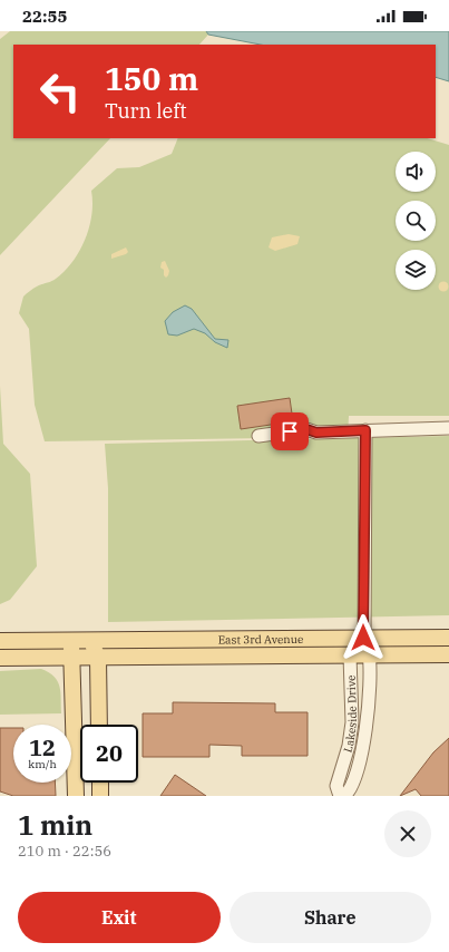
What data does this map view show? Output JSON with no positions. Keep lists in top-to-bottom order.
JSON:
{
  "streets": {
    "main road": ["East 3rd Avenue"],
    "street": ["Lakeside Drive"]
  },
  "crossings": [
    ["East 3rd Avenue", "Lakeside Drive"]
  ],
  "page": {
    "status": "22:55",
    "turn": ["150 m", "Turn left"],
    "speed": "12 km/h",
    "limit": "20",
    "heading": ["1 min", "210 m · 22:56"],
    "buttons": ["Exit", "Share"]
  }
}
